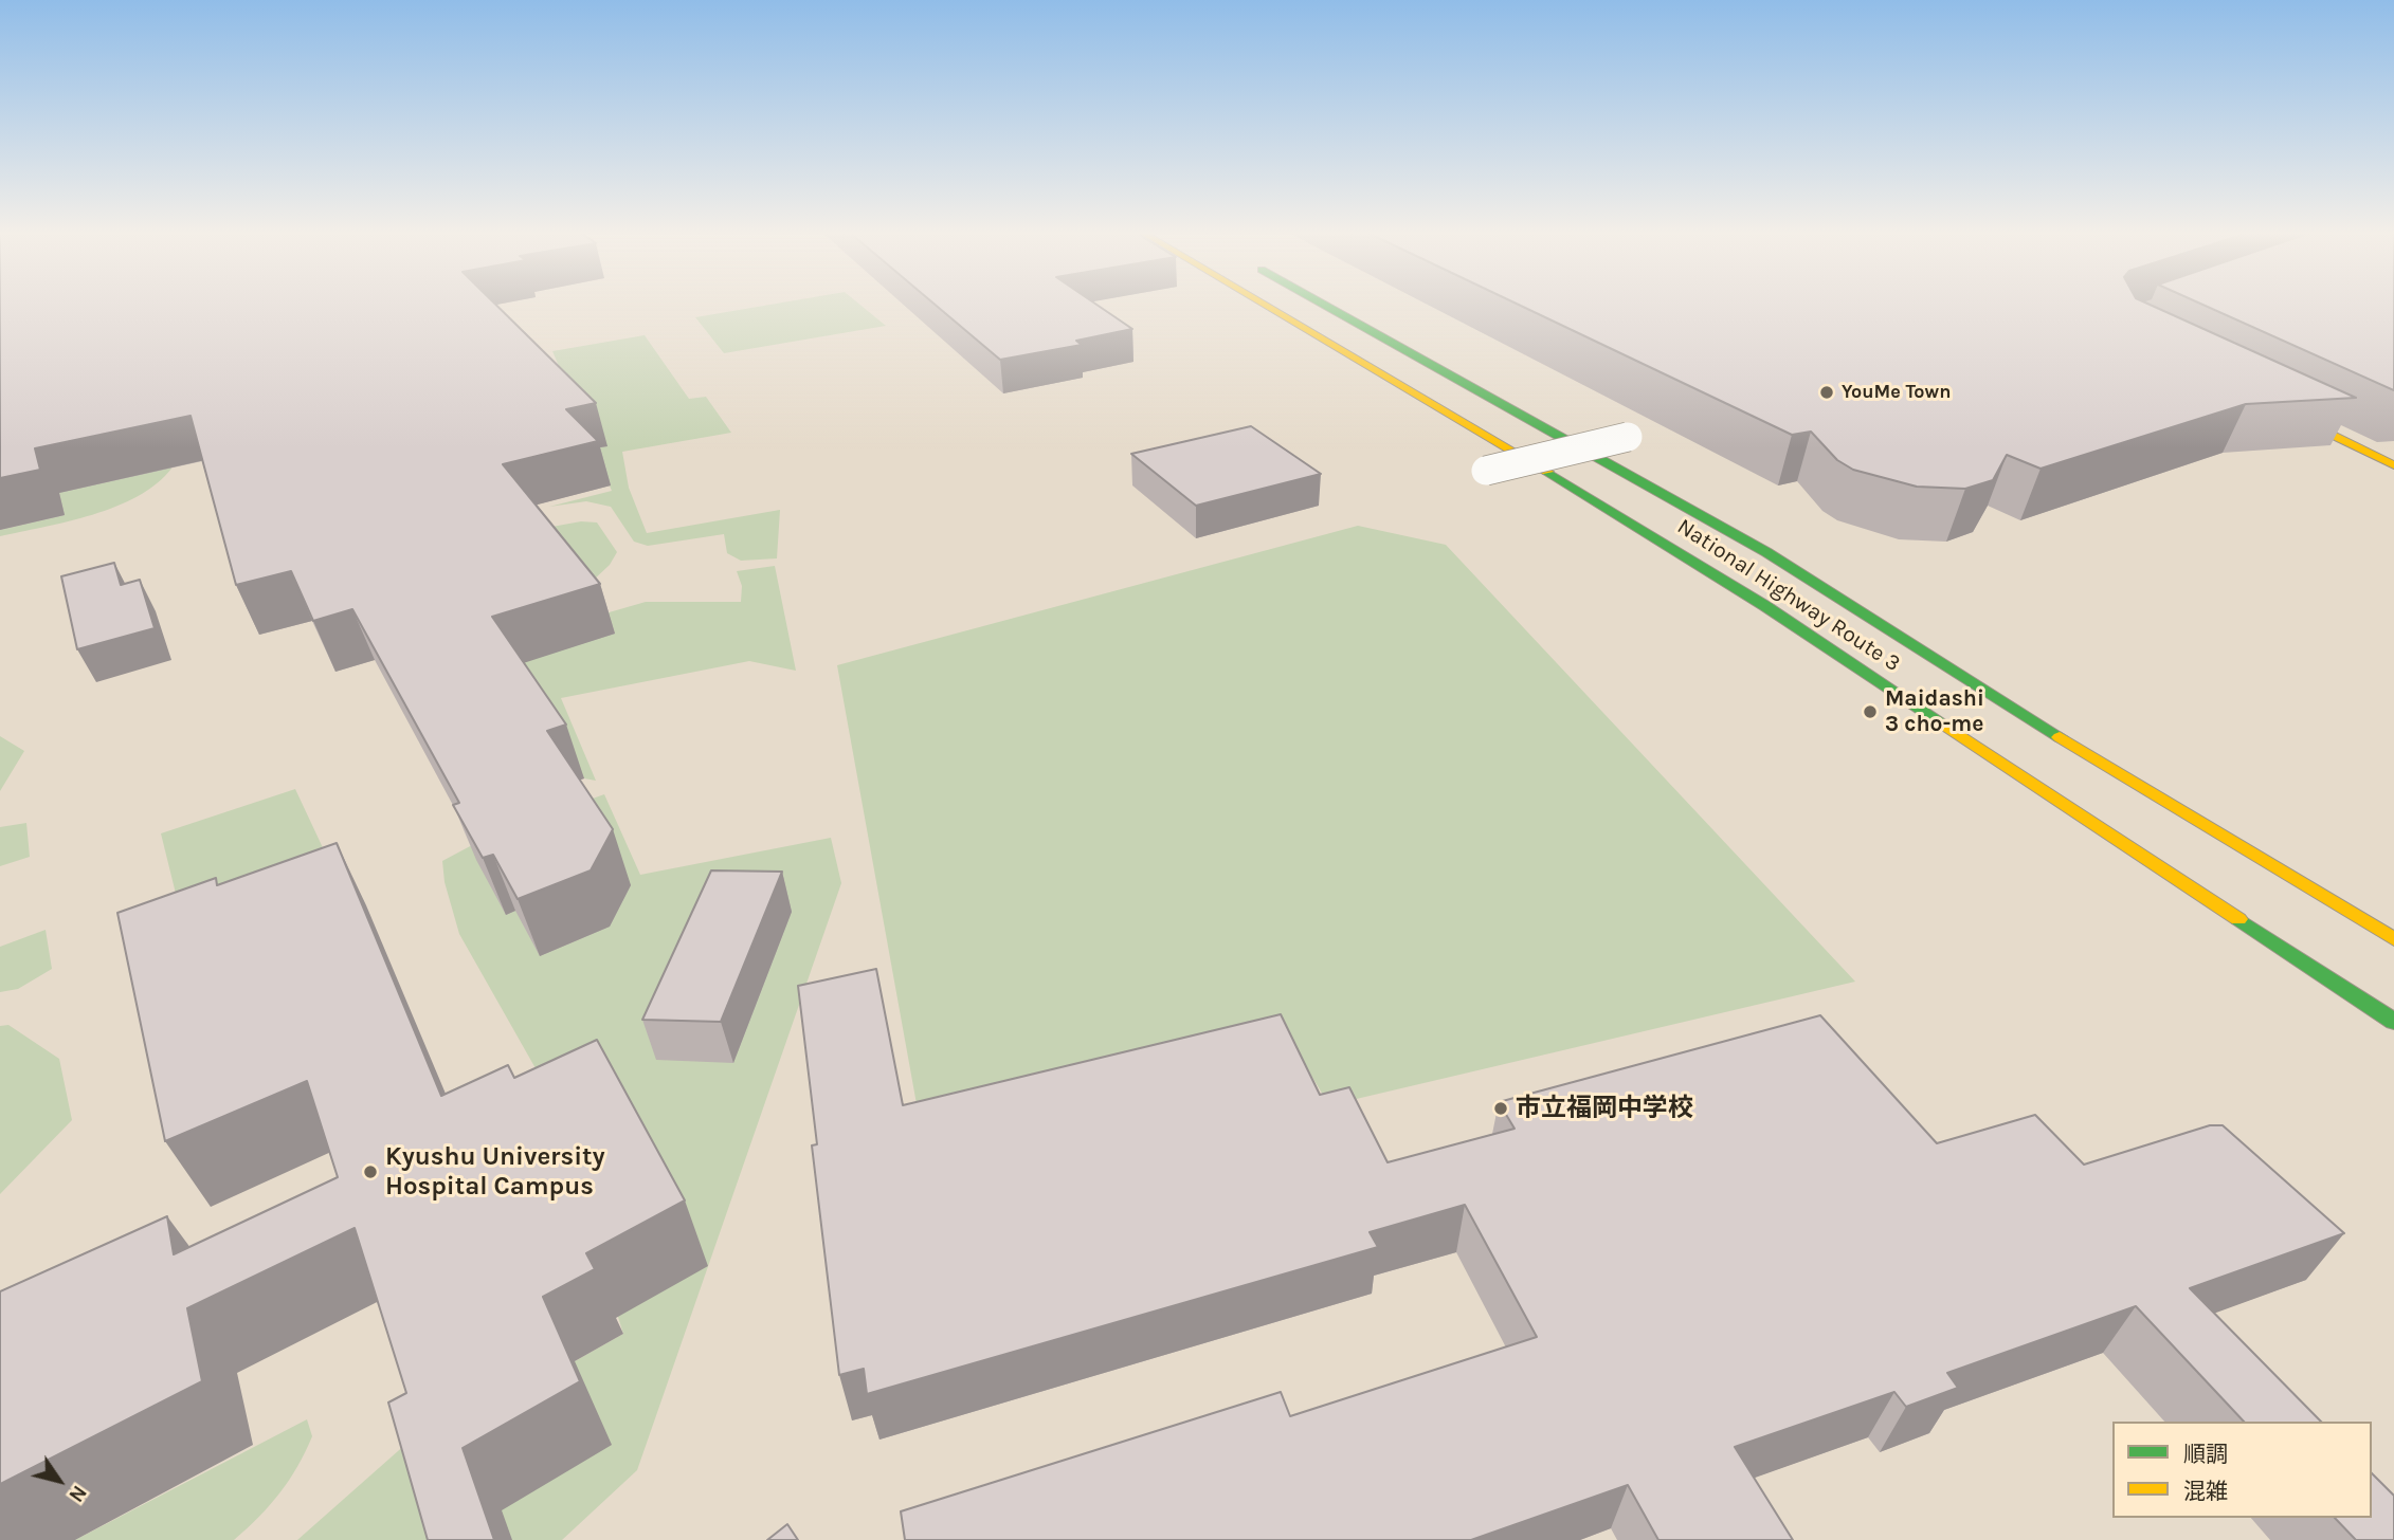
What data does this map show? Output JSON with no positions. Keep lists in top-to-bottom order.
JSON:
{
  "streets": {
    "main road": ["National Highway Route 3"]
  },
  "places": [
    "YouMe Town",
    "Maidashi 3 cho-me",
    "市立福岡中学校",
    "Kyushu University Hospital Campus"
  ],
  "legend": ["順調", "混雑"],
  "north": "bottom right"
}
